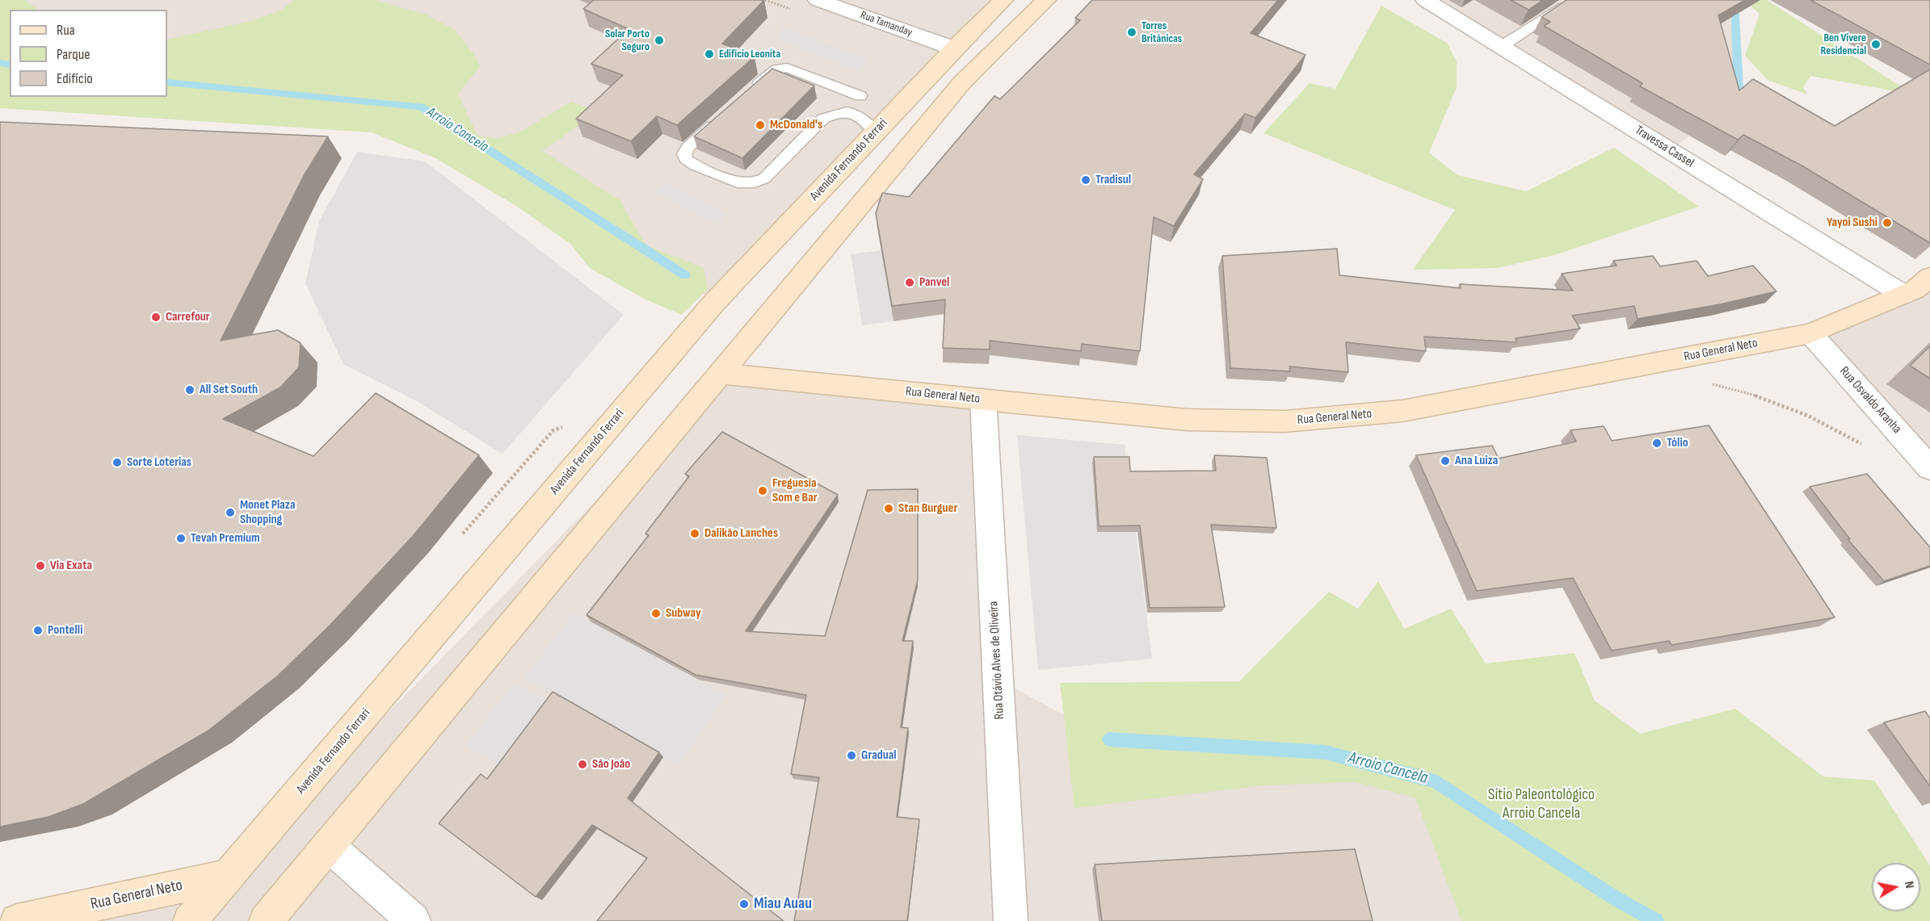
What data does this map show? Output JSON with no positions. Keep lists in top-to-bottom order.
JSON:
{
  "streets": {
    "main road": ["Avenida Fernando Ferrari", "Rua General Neto"],
    "street": [
      "Rua Tamanday",
      "Travessa Cassel",
      "Rua Osvaldo Aranha",
      "Rua Otávio Alves de Oliveira"
    ]
  },
  "crossings": [
    ["Rua Tamanday", "Avenida Fernando Ferrari"],
    ["Travessa Cassel", "Rua General Neto"],
    ["Avenida Fernando Ferrari", "Rua General Neto"],
    ["Rua General Neto", "Rua Osvaldo Aranha"],
    ["Rua General Neto", "Rua Otávio Alves de Oliveira"]
  ],
  "water": ["Arroio Cancela"],
  "parks": ["Sítio Paleontológico Arroio Cancela"],
  "places": [
    "Torres Britânicas",
    "Solar Porto Seguro",
    "Ben Vivere Residencial",
    "Edifício Leonita",
    "McDonald's",
    "Tradisul",
    "Yayoi Sushi",
    "Panvel",
    "Carrefour",
    "All Set South",
    "Tólio",
    "Ana Luiza",
    "Sorte Loterias",
    "Freguesia Som e Bar",
    "Stan Burguer",
    "Monet Plaza Shopping",
    "Dalikão Lanches",
    "Tevah Premium",
    "Via Exata",
    "Subway",
    "Pontelli",
    "Gradual",
    "São João",
    "Miau Auau"
  ],
  "legend": ["Rua", "Parque", "Edifício"],
  "north": "right"
}
